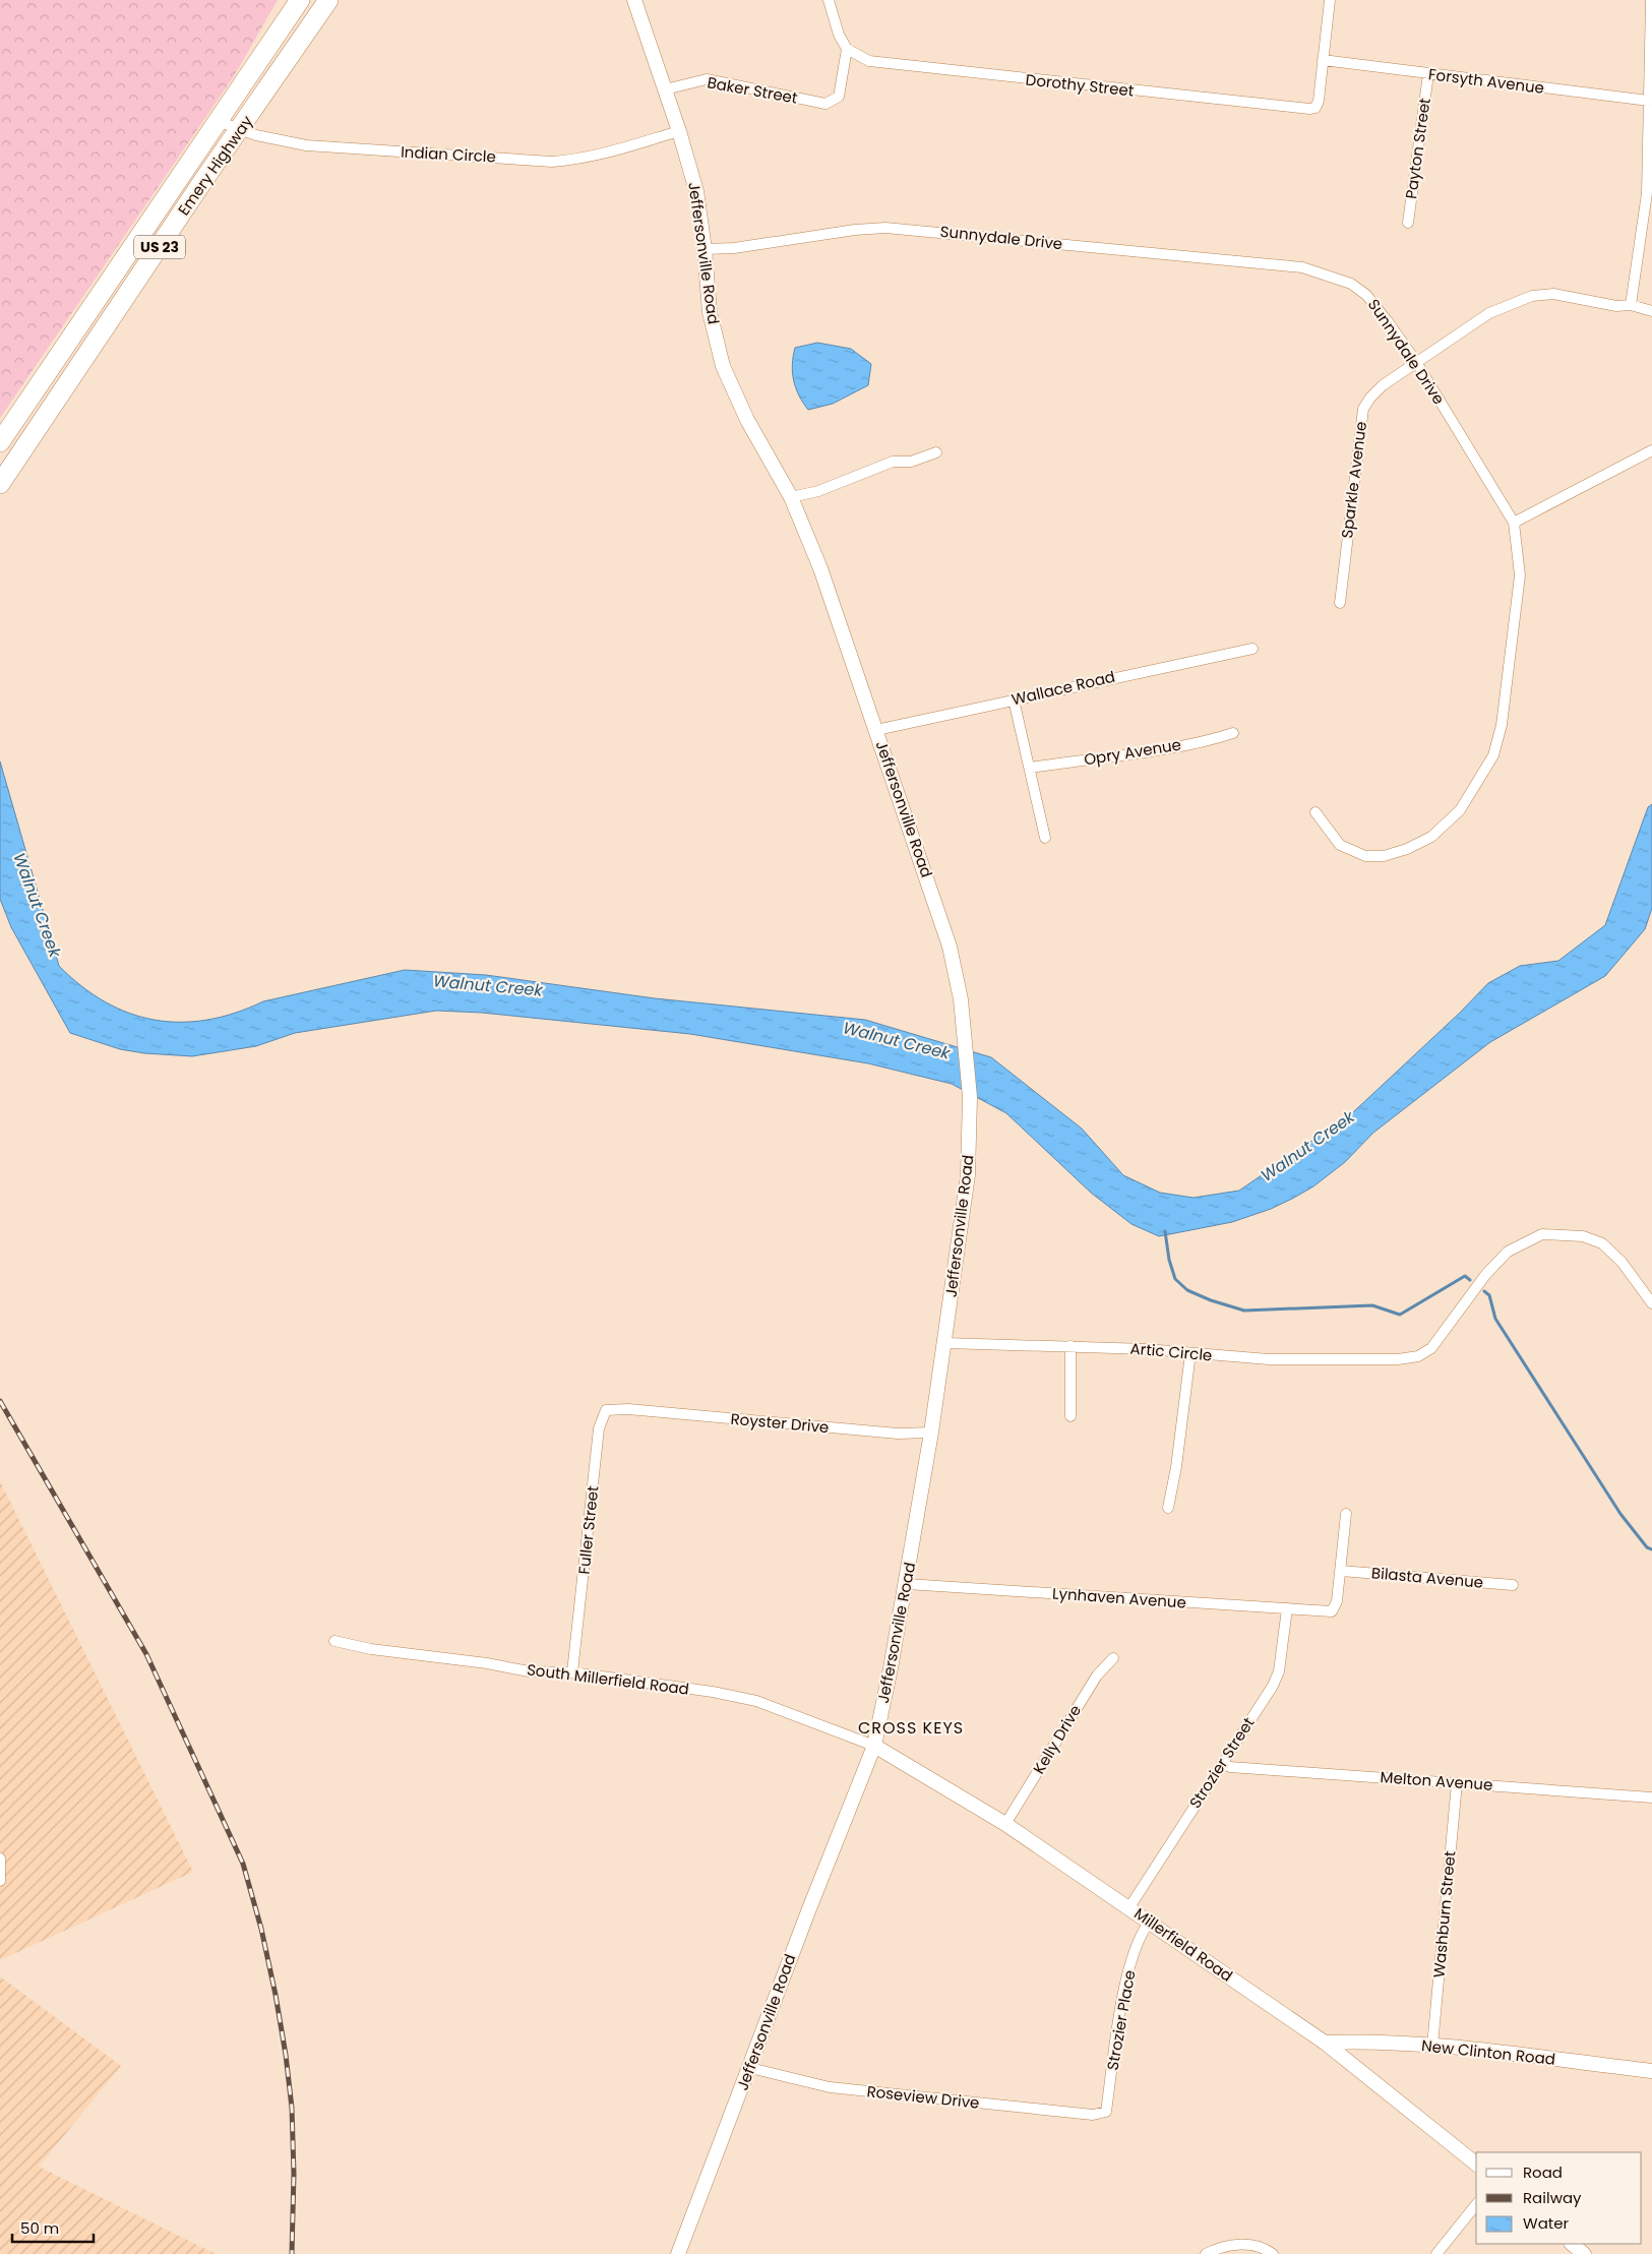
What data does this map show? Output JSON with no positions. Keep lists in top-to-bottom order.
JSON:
{
  "streets": {
    "highway": ["Emery Highway", "US 23"],
    "street": [
      "Forsyth Avenue",
      "Dorothy Street",
      "Baker Street",
      "Payton Street",
      "Indian Circle",
      "Sunnydale Drive",
      "Jeffersonville Road",
      "Sparkle Avenue",
      "Wallace Road",
      "Opry Avenue",
      "Artic Circle",
      "Royster Drive",
      "Fuller Street",
      "Bilasta Avenue",
      "Lynhaven Avenue",
      "South Millerfield Road",
      "Kelly Drive",
      "Strozier Street",
      "Melton Avenue",
      "Washburn Street",
      "Millerfield Road",
      "Strozier Place",
      "New Clinton Road",
      "Roseview Drive"
    ]
  },
  "crossings": [
    ["Forsyth Avenue", "Dorothy Street"],
    ["Forsyth Avenue", "Payton Street"],
    ["Dorothy Street", "Baker Street"],
    ["Baker Street", "Jeffersonville Road"],
    ["Indian Circle", "Emery Highway"],
    ["Indian Circle", "Jeffersonville Road"],
    ["Sunnydale Drive", "Jeffersonville Road"],
    ["Sunnydale Drive", "Sparkle Avenue"],
    ["Jeffersonville Road", "Wallace Road"],
    ["Jeffersonville Road", "Artic Circle"],
    ["Jeffersonville Road", "Royster Drive"],
    ["Jeffersonville Road", "Lynhaven Avenue"],
    ["Jeffersonville Road", "South Millerfield Road"],
    ["Jeffersonville Road", "Millerfield Road"],
    ["Jeffersonville Road", "Roseview Drive"],
    ["Royster Drive", "Fuller Street"],
    ["Fuller Street", "South Millerfield Road"],
    ["Bilasta Avenue", "Lynhaven Avenue"],
    ["Lynhaven Avenue", "Strozier Street"],
    ["South Millerfield Road", "Millerfield Road"],
    ["Kelly Drive", "Millerfield Road"],
    ["Strozier Street", "Melton Avenue"],
    ["Strozier Street", "Millerfield Road"],
    ["Melton Avenue", "Washburn Street"],
    ["Washburn Street", "New Clinton Road"],
    ["Millerfield Road", "Strozier Place"],
    ["Millerfield Road", "New Clinton Road"],
    ["Strozier Place", "Roseview Drive"]
  ],
  "districts": ["CROSS KEYS"],
  "water": ["Walnut Creek"],
  "legend": ["Road", "Railway", "Water"],
  "scale_bar": "50 m"
}
